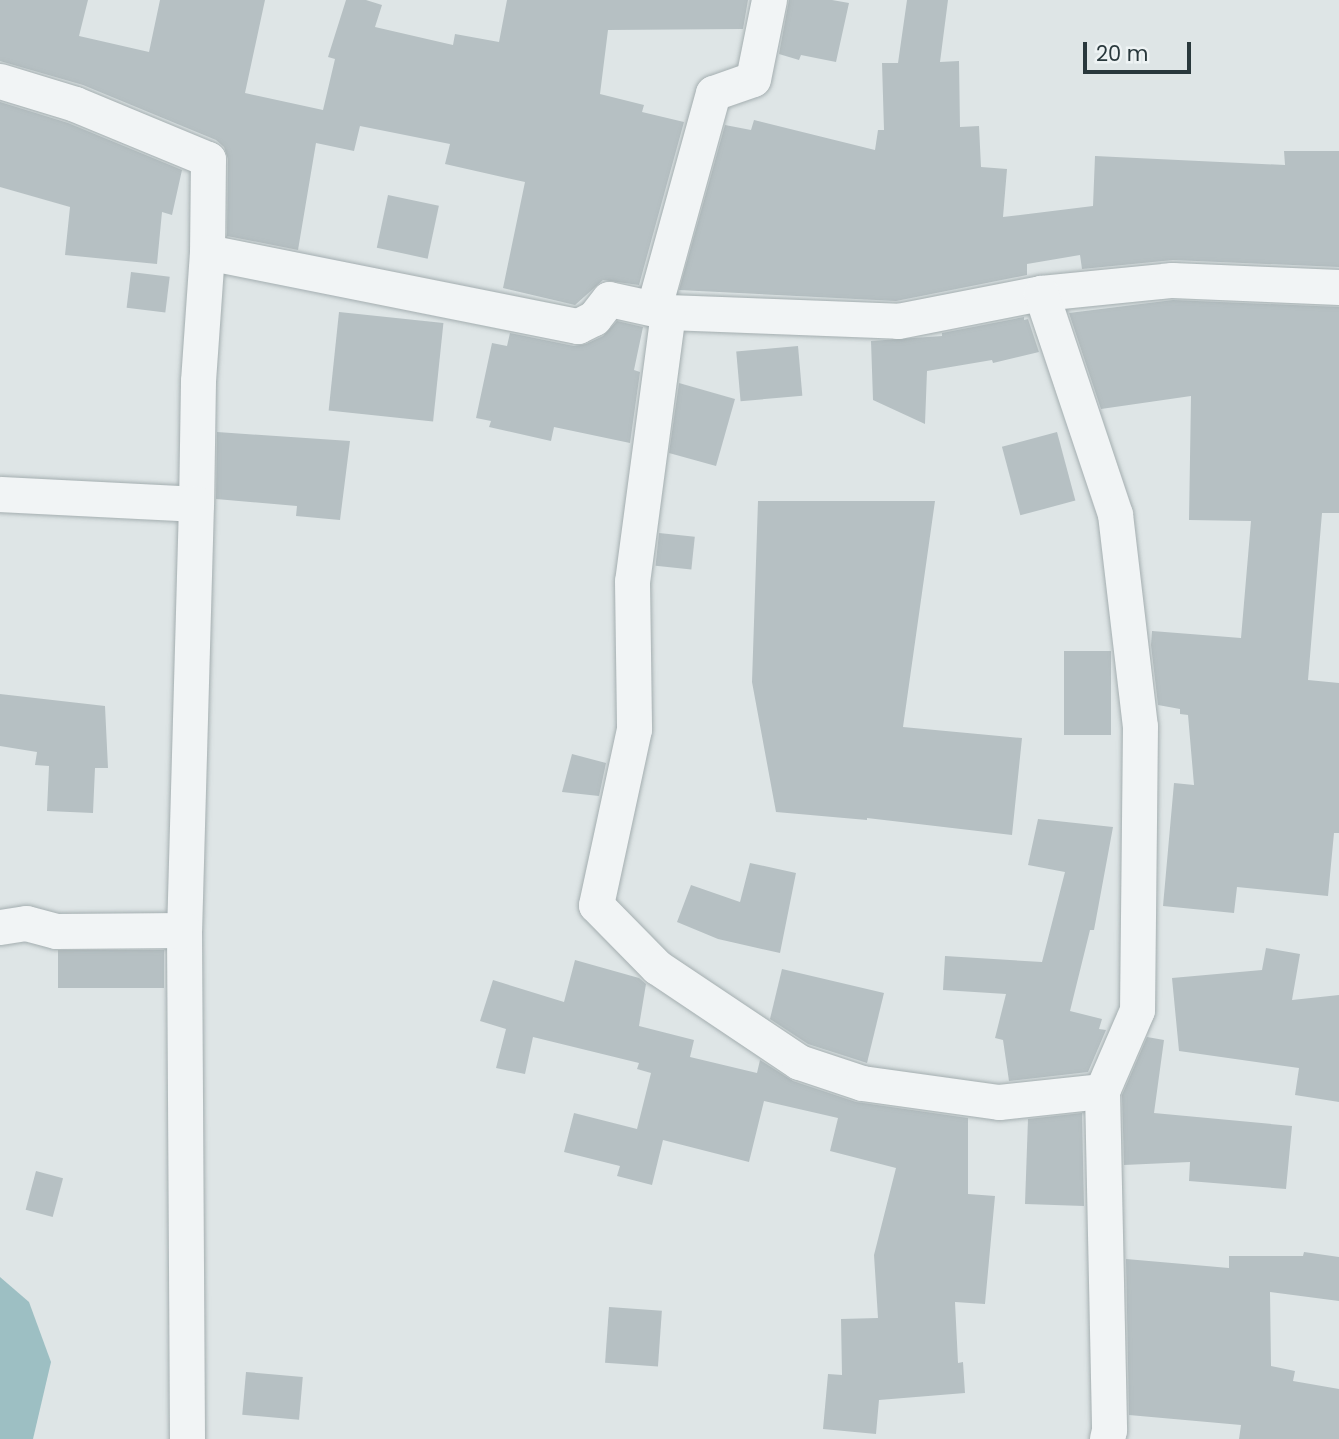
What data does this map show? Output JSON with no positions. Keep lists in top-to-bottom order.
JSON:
{
  "scale_bar": "20 m"
}
